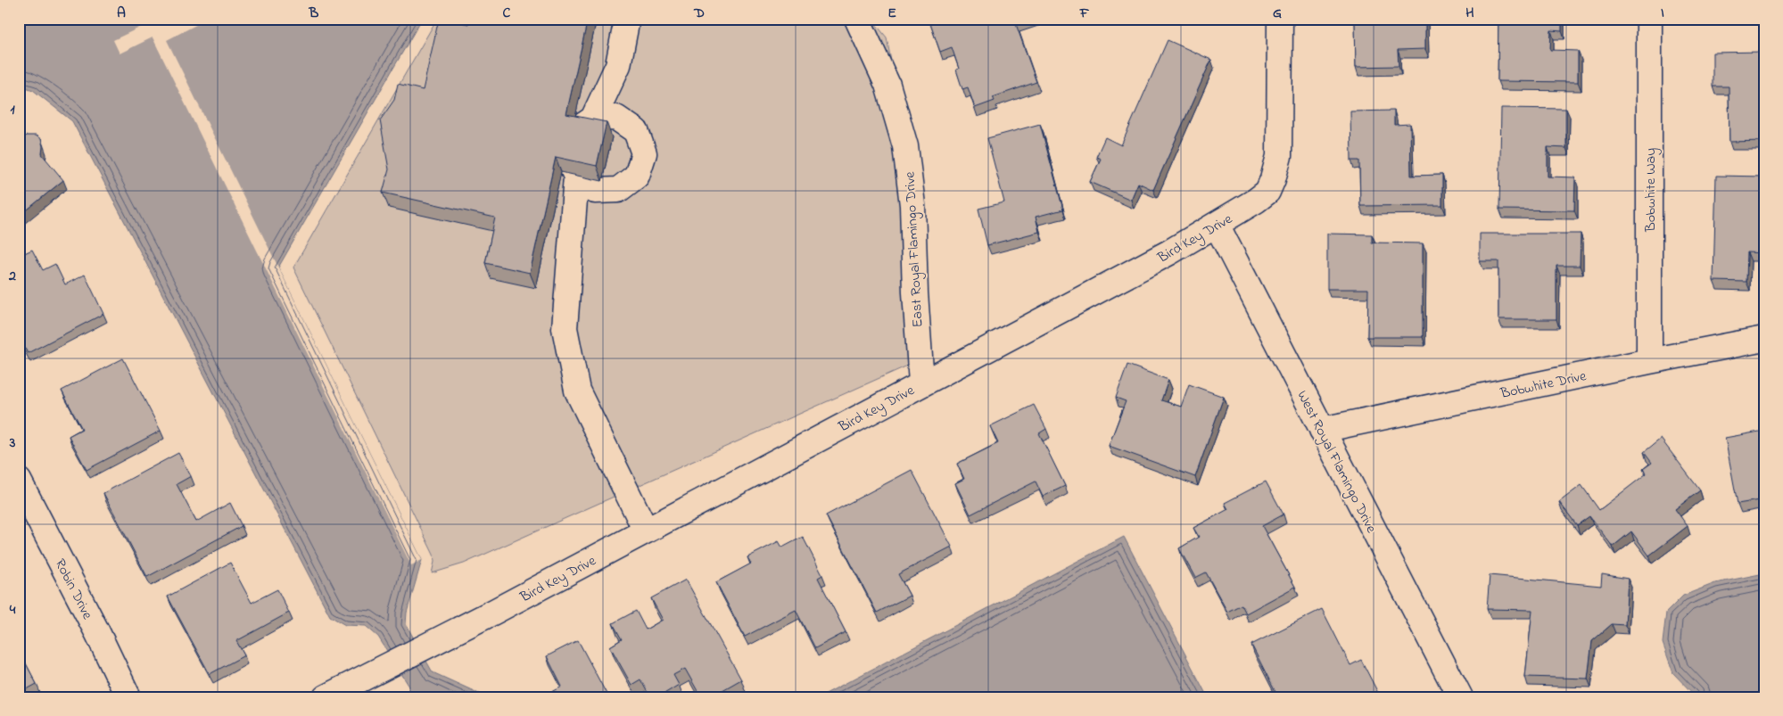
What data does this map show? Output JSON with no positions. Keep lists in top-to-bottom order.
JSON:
{
  "streets": {
    "street": [
      "Bobwhite Way",
      "Bird Key Drive",
      "East Royal Flamingo Drive",
      "Bobwhite Drive",
      "West Royal Flamingo Drive",
      "Robin Drive"
    ]
  },
  "crossings": [
    ["Bobwhite Way", "Bobwhite Drive"],
    ["Bird Key Drive", "East Royal Flamingo Drive"],
    ["Bird Key Drive", "West Royal Flamingo Drive"],
    ["Bobwhite Drive", "West Royal Flamingo Drive"]
  ],
  "grid": {
    "columns": [
      "A",
      "B",
      "C",
      "D",
      "E",
      "F",
      "G",
      "H",
      "I"
    ],
    "rows": [
      "1",
      "2",
      "3",
      "4"
    ]
  }
}
